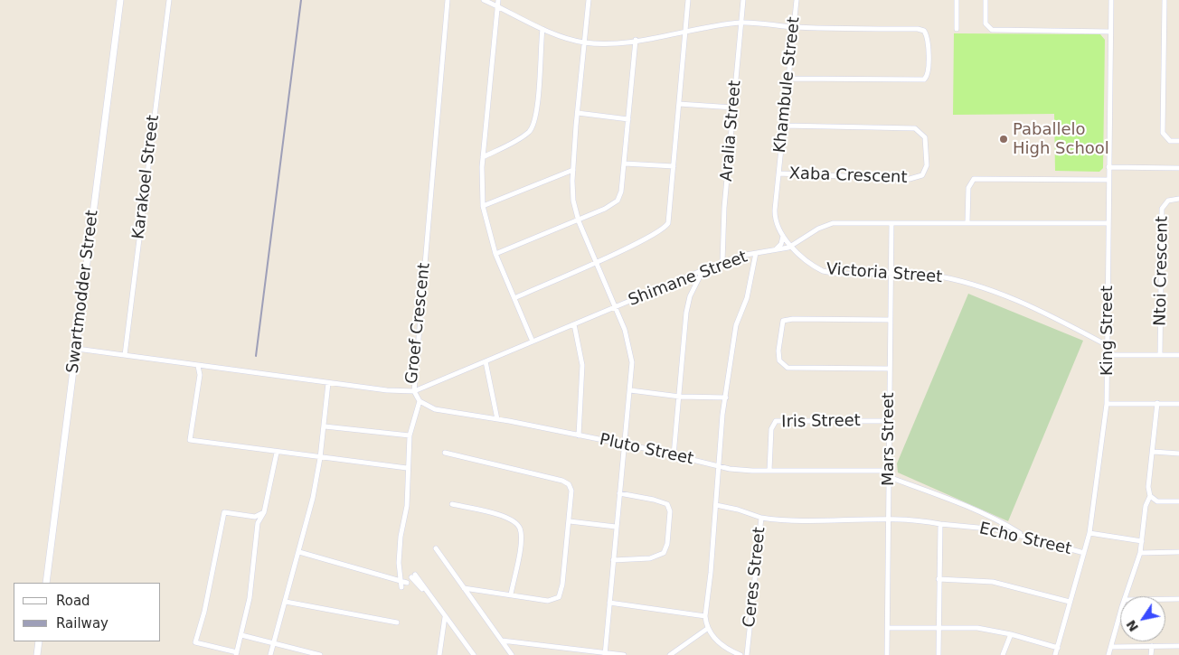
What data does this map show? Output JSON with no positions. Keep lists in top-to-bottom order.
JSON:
{
  "streets": {
    "main road": ["Swartmodder Street"],
    "street": [
      "Khambule Street",
      "Aralia Street",
      "Xaba Crescent",
      "Karakoel Street",
      "Ntoi Crescent",
      "Victoria Street",
      "Shimane Street",
      "Groef Crescent",
      "King Street",
      "Iris Street",
      "Mars Street",
      "Pluto Street",
      "Echo Street",
      "Ceres Street"
    ]
  },
  "crossings": [
    ["Khambule Street", "Xaba Crescent"],
    ["Khambule Street", "Victoria Street"],
    ["Khambule Street", "Shimane Street"],
    ["Aralia Street", "Shimane Street"],
    ["Karakoel Street", "Groef Crescent"],
    ["Victoria Street", "Shimane Street"],
    ["Victoria Street", "King Street"],
    ["Victoria Street", "Mars Street"],
    ["Shimane Street", "Groef Crescent"],
    ["Shimane Street", "King Street"],
    ["Shimane Street", "Mars Street"],
    ["Swartmodder Street", "Groef Crescent"],
    ["King Street", "Echo Street"],
    ["Iris Street", "Mars Street"],
    ["Iris Street", "Pluto Street"],
    ["Mars Street", "Pluto Street"],
    ["Mars Street", "Ceres Street"],
    ["Echo Street", "Ceres Street"]
  ],
  "places": ["Paballelo High School"],
  "legend": ["Road", "Railway"],
  "north": "bottom left"
}
